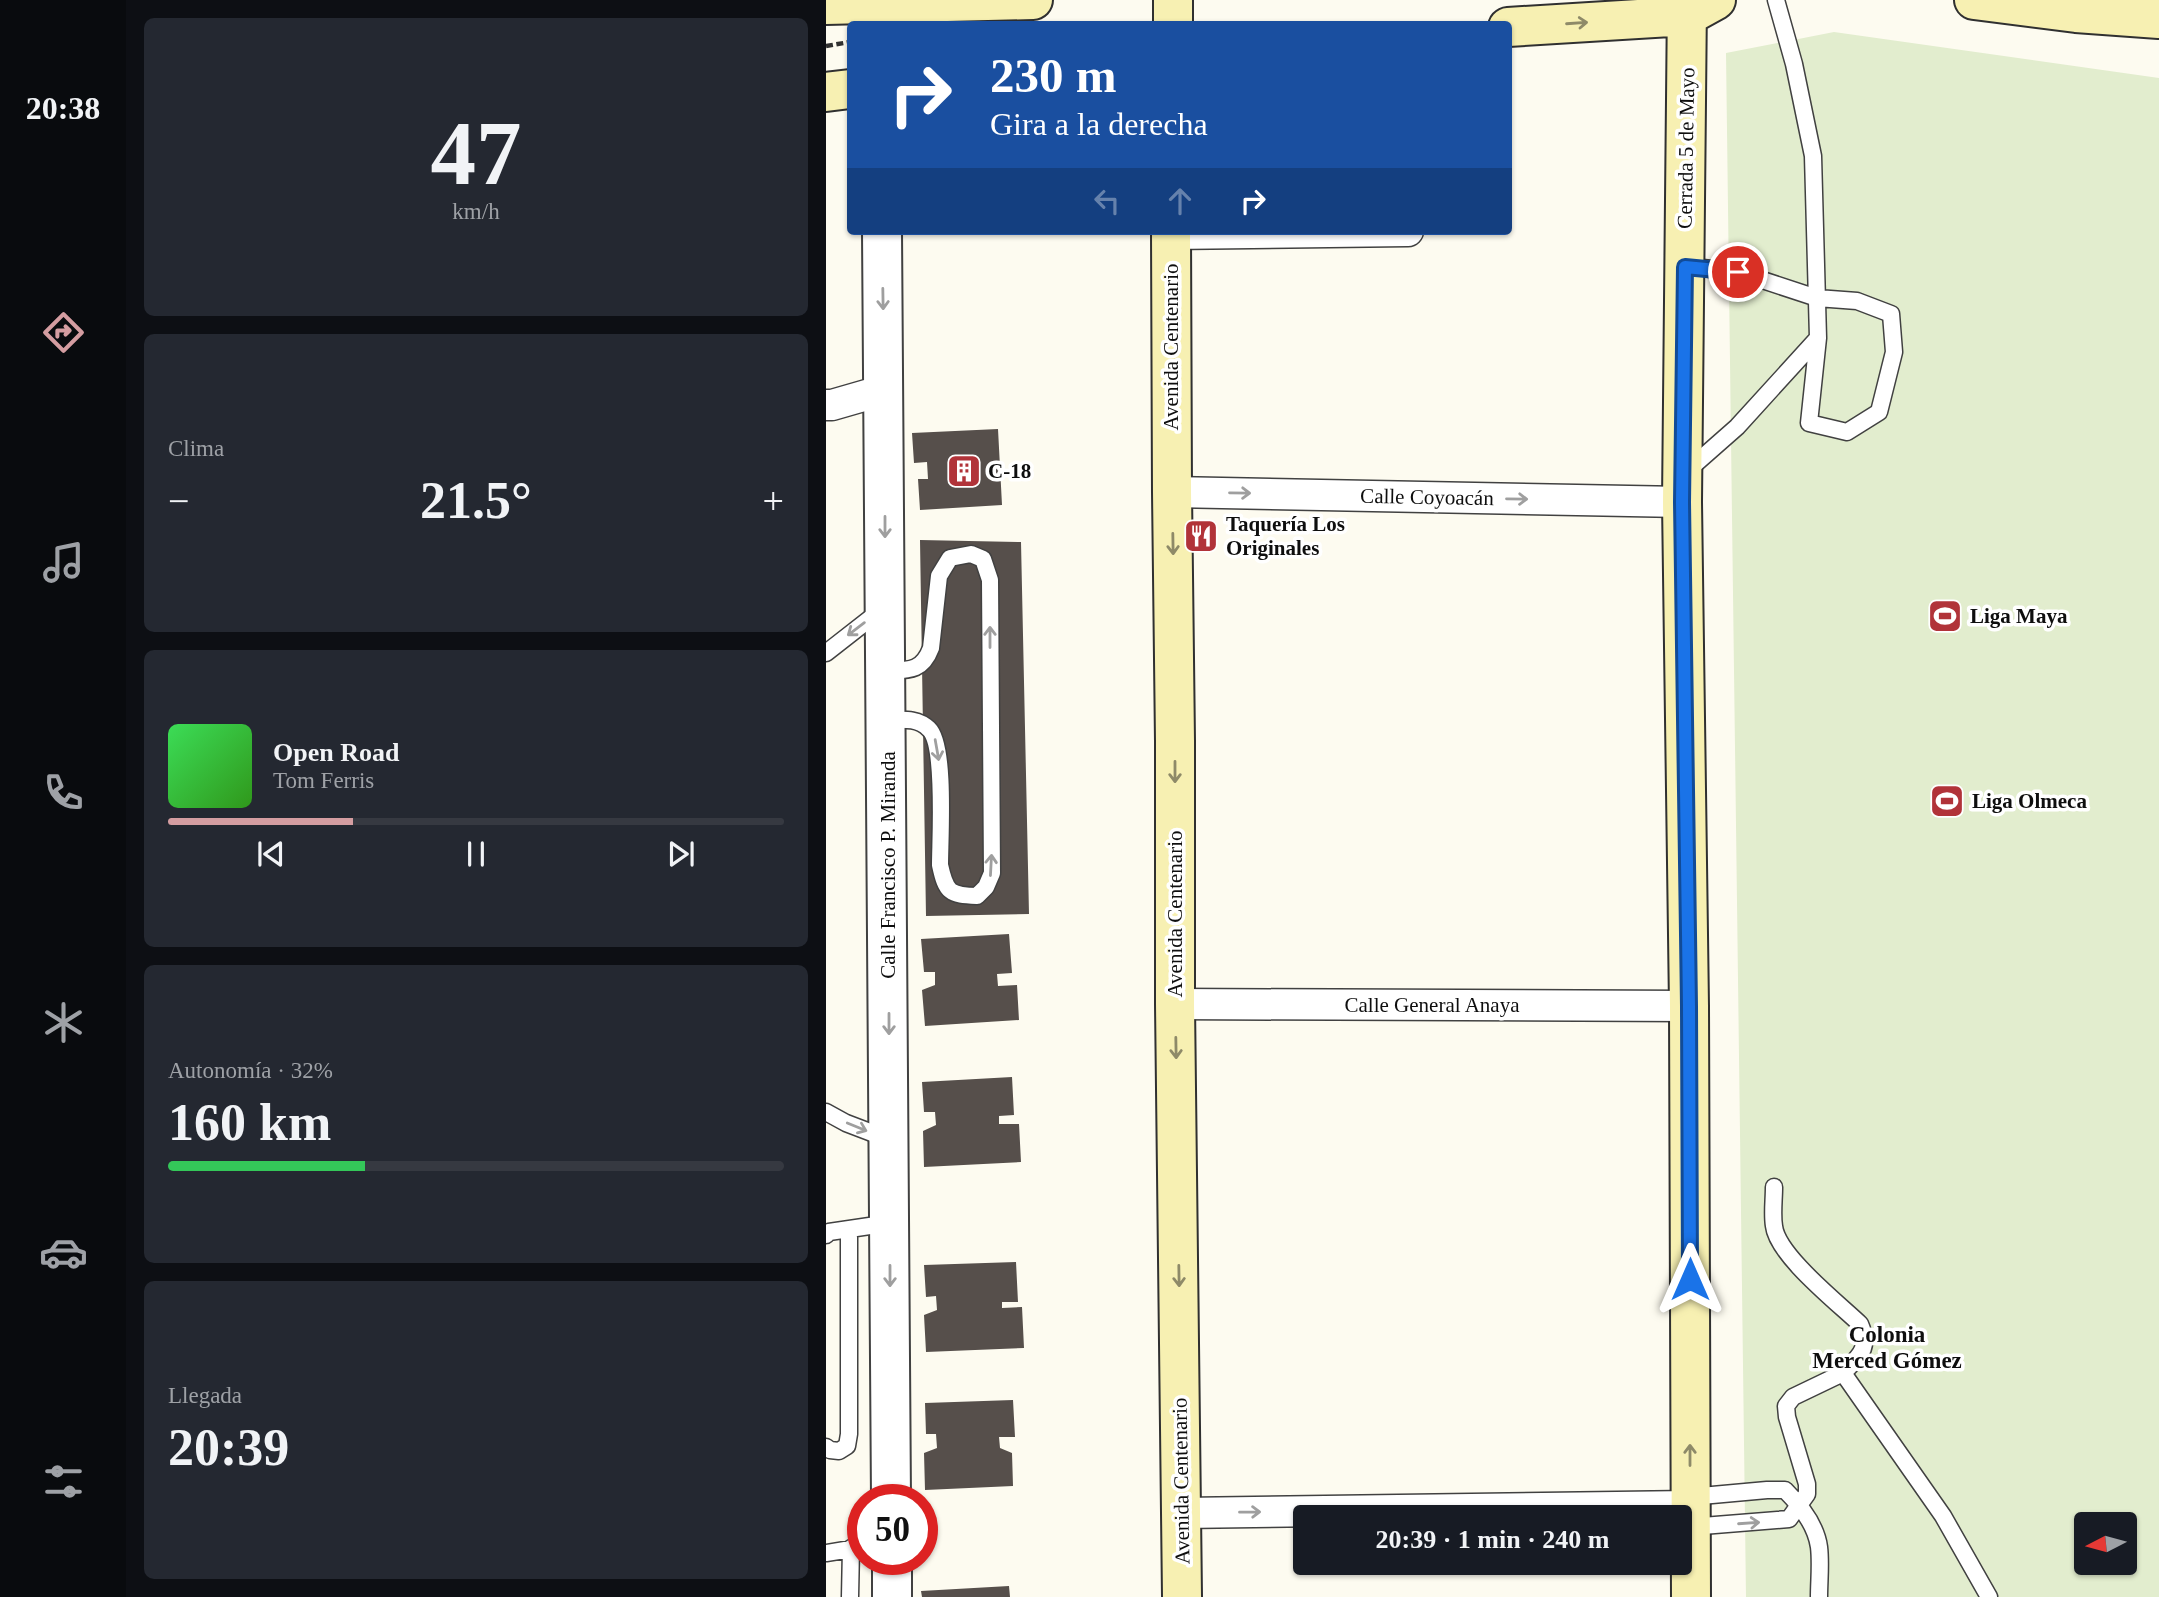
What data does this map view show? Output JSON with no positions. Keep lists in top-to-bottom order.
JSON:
{
  "streets": {
    "main road": ["Cerrada 5 de Mayo", "Avenida Centenario"],
    "street": ["Calle Coyoacán", "Calle Francisco P. Miranda", "Calle General Anaya"]
  },
  "crossings": [
    ["Cerrada 5 de Mayo", "Calle Coyoacán"],
    ["Cerrada 5 de Mayo", "Calle General Anaya"],
    ["Avenida Centenario", "Calle Coyoacán"],
    ["Avenida Centenario", "Calle General Anaya"]
  ],
  "one_way": ["Avenida Centenario", "Calle Coyoacán", "Calle Francisco P. Miranda"],
  "districts": ["Colonia Merced Gómez"],
  "places": {
    "building": ["C-18"],
    "restaurant": ["Taquería Los Originales"],
    "sports": ["Liga Maya", "Liga Olmeca"]
  },
  "north": "left",
  "page": {
    "tabs": "20:38",
    "tile": [
      ["47", "km/h"],
      "Clima",
      ["Autonomía · 32%", "160 km"],
      ["Llegada", "20:39"]
    ],
    "turn": ["230 m", "Gira a la derecha"],
    "heat": ["−", "21.5°", "+"],
    "song": ["Open Road", "Tom Ferris"],
    "limit": "50",
    "trip": "20:39 · 1 min · 240 m"
  }
}
